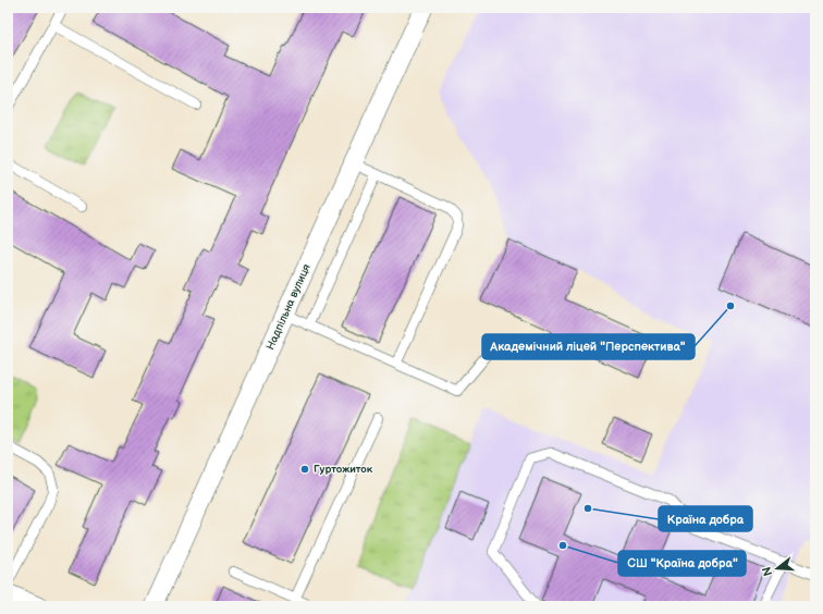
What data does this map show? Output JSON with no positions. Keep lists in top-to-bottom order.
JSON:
{
  "streets": {
    "street": ["Надпільна вулиця"]
  },
  "places": [
    "Академічний ліцей \"Перспектива\"",
    "Гуртожиток",
    "Країна добра",
    "СШ \"Країна добра\""
  ],
  "north": "left"
}
